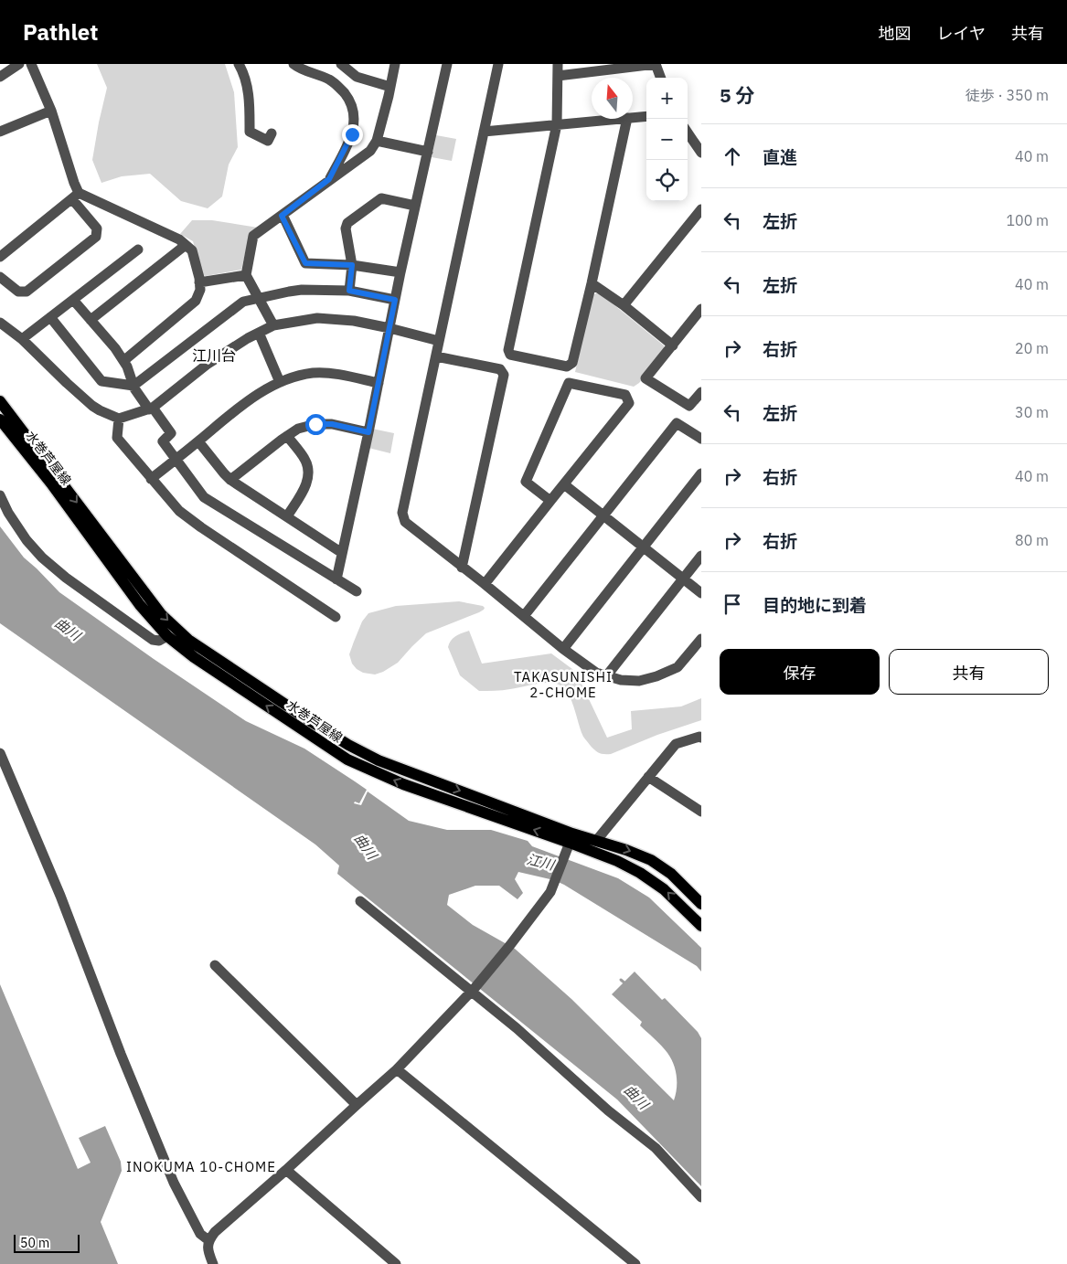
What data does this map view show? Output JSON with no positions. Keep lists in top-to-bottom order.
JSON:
{
  "streets": {
    "main road": ["水巻芦屋線"]
  },
  "districts": ["江川台", "TAKASUNISHI 2-CHOME", "INOKUMA 10-CHOME"],
  "water": ["曲川", "江川"],
  "scale_bar": "50 m",
  "north": "top",
  "page": {
    "header": "Pathlet",
    "nav": ["地図", "レイヤ", "共有"],
    "heading": ["5 分", "徒歩 · 350 m"],
    "map_buttons": ["+", "−"],
    "list": [
      ["直進", "40 m"],
      ["左折", "100 m"],
      ["左折", "40 m"],
      ["右折", "20 m"],
      ["左折", "30 m"],
      ["右折", "40 m"],
      ["右折", "80 m"],
      "目的地に到着"
    ],
    "buttons": ["保存", "共有"],
    "scale": "50 m"
  }
}
